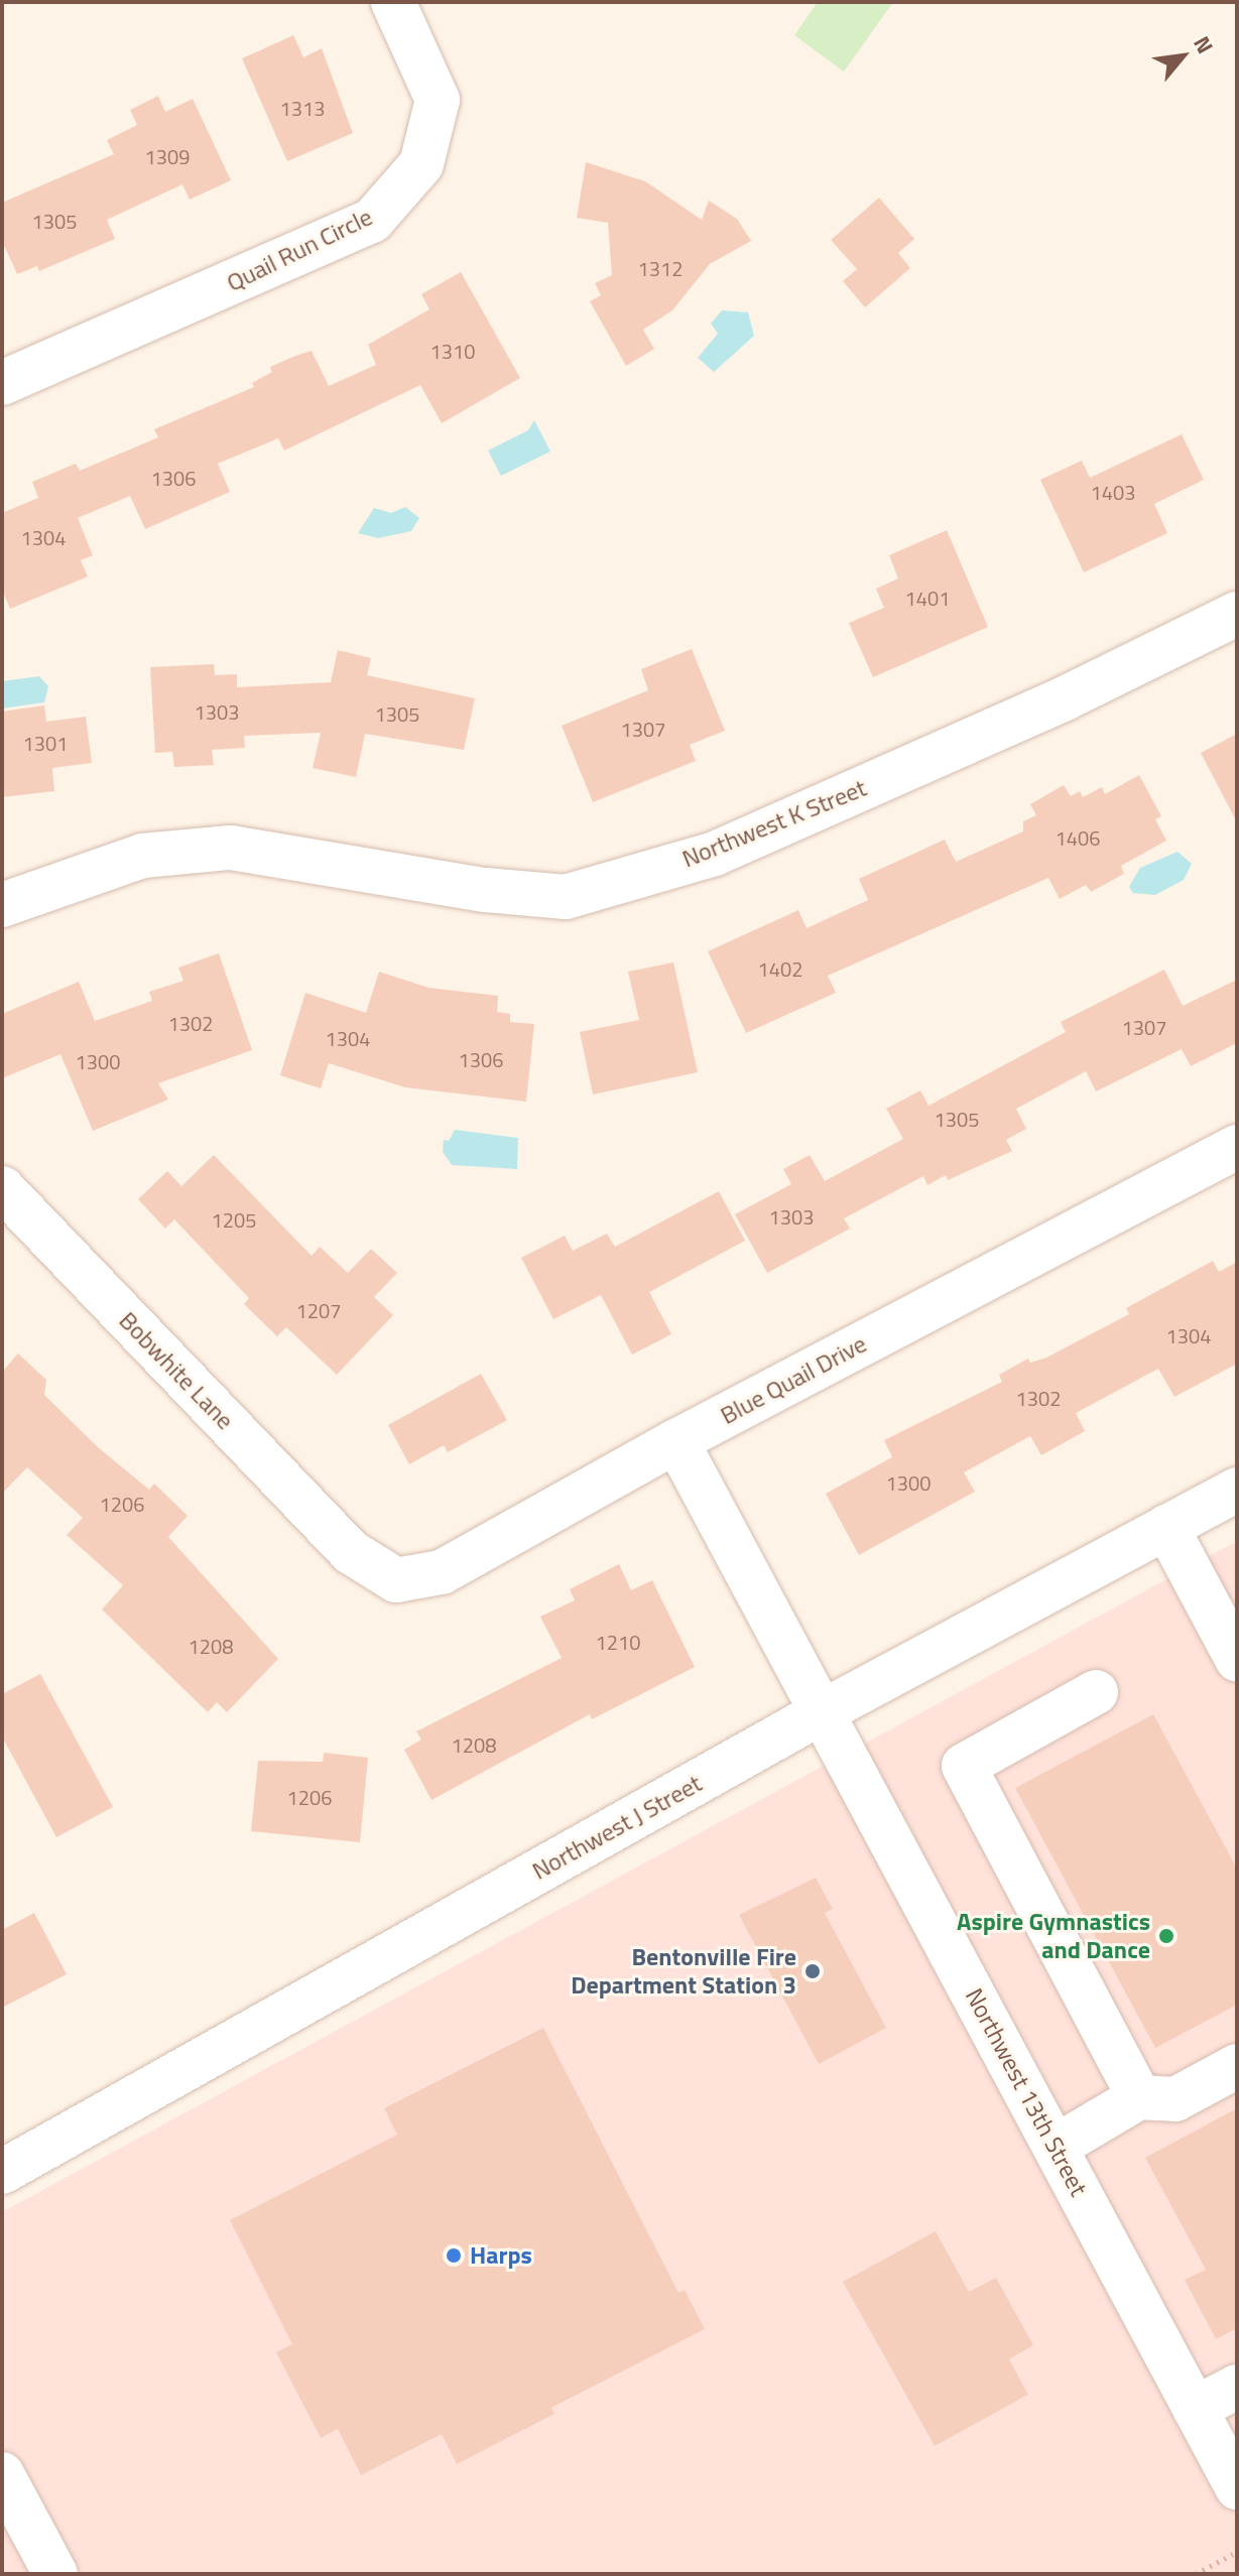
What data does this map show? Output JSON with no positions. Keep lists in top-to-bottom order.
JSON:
{
  "streets": {
    "street": [
      "Quail Run Circle",
      "Northwest K Street",
      "Bobwhite Lane",
      "Blue Quail Drive",
      "Northwest J Street",
      "Northwest 13th Street"
    ]
  },
  "crossings": [
    ["Bobwhite Lane", "Blue Quail Drive"],
    ["Blue Quail Drive", "Northwest 13th Street"],
    ["Northwest J Street", "Northwest 13th Street"]
  ],
  "places": ["Aspire Gymnastics and Dance", "Bentonville Fire Department Station 3", "Harps"],
  "house_numbers": [
    "1313",
    "1309",
    "1305",
    "1312",
    "1310",
    "1306",
    "1403",
    "1304",
    "1401",
    "1303",
    "1305",
    "1307",
    "1301",
    "1406",
    "1402",
    "1302",
    "1307",
    "1304",
    "1306",
    "1300",
    "1305",
    "1303",
    "1205",
    "1207",
    "1304",
    "1302",
    "1300",
    "1206",
    "1210",
    "1208",
    "1208",
    "1206"
  ],
  "north": "top right"
}
